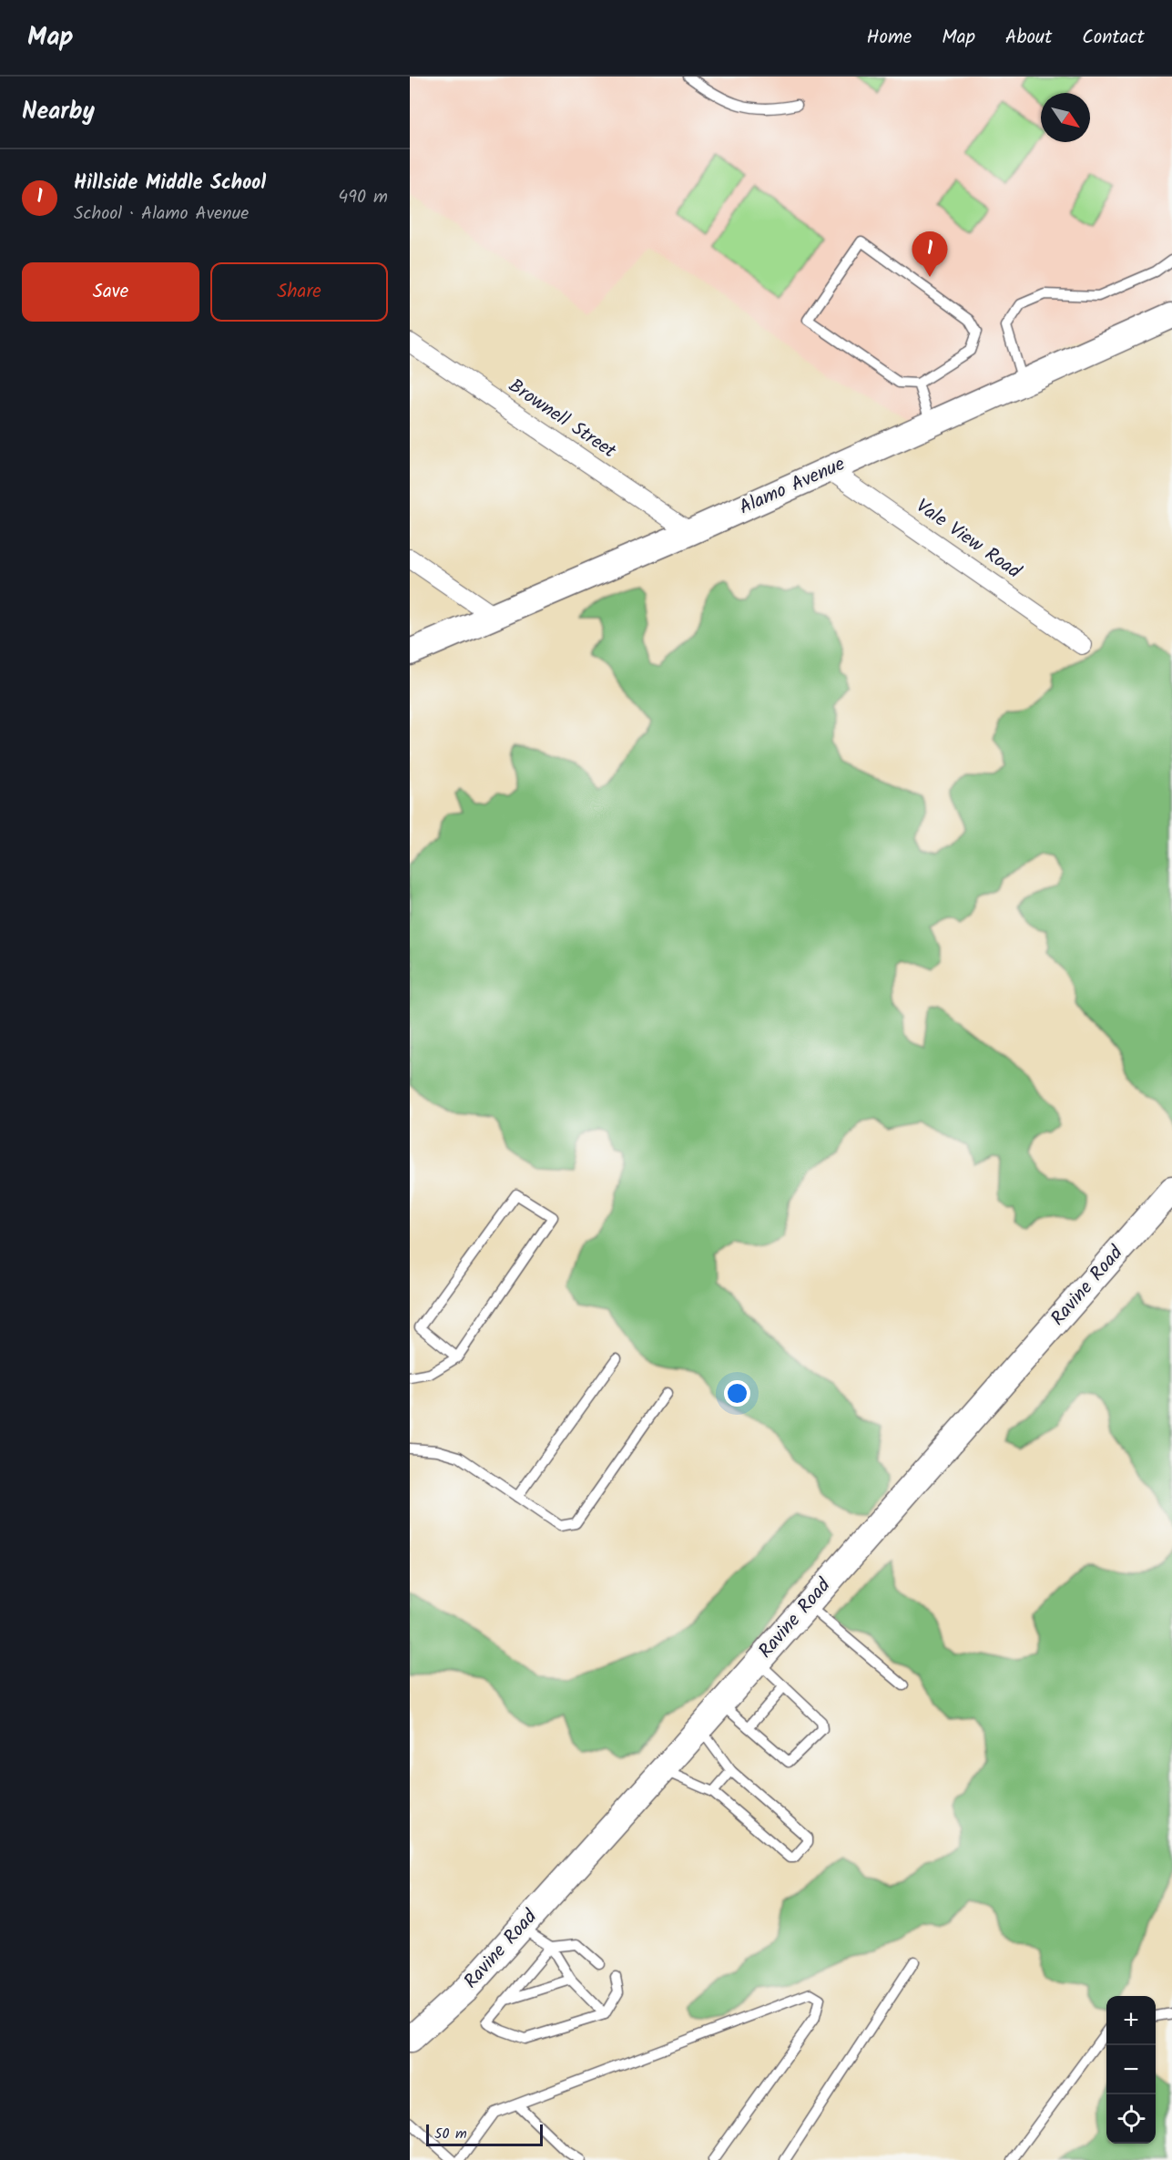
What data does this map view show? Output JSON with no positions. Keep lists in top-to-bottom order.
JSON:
{
  "streets": {
    "street": [
      "Brownell Street",
      "Alamo Avenue",
      "Vale View Road",
      "Ravine Road"
    ]
  },
  "crossings": [
    ["Brownell Street", "Alamo Avenue"],
    ["Alamo Avenue", "Vale View Road"]
  ],
  "scale_bar": "50 m",
  "north": "bottom right",
  "page": {
    "header": "Map",
    "nav": [
      "Home",
      "Map",
      "About",
      "Contact"
    ],
    "heading": "Nearby",
    "list": [
      {
        "mark": "1",
        "name": "Hillside Middle School",
        "note": "School · Alamo Avenue",
        "value": "490 m"
      }
    ],
    "pins": "1",
    "buttons": ["Save", "Share"],
    "map_buttons": ["+", "−"],
    "scale": "50 m"
  }
}
